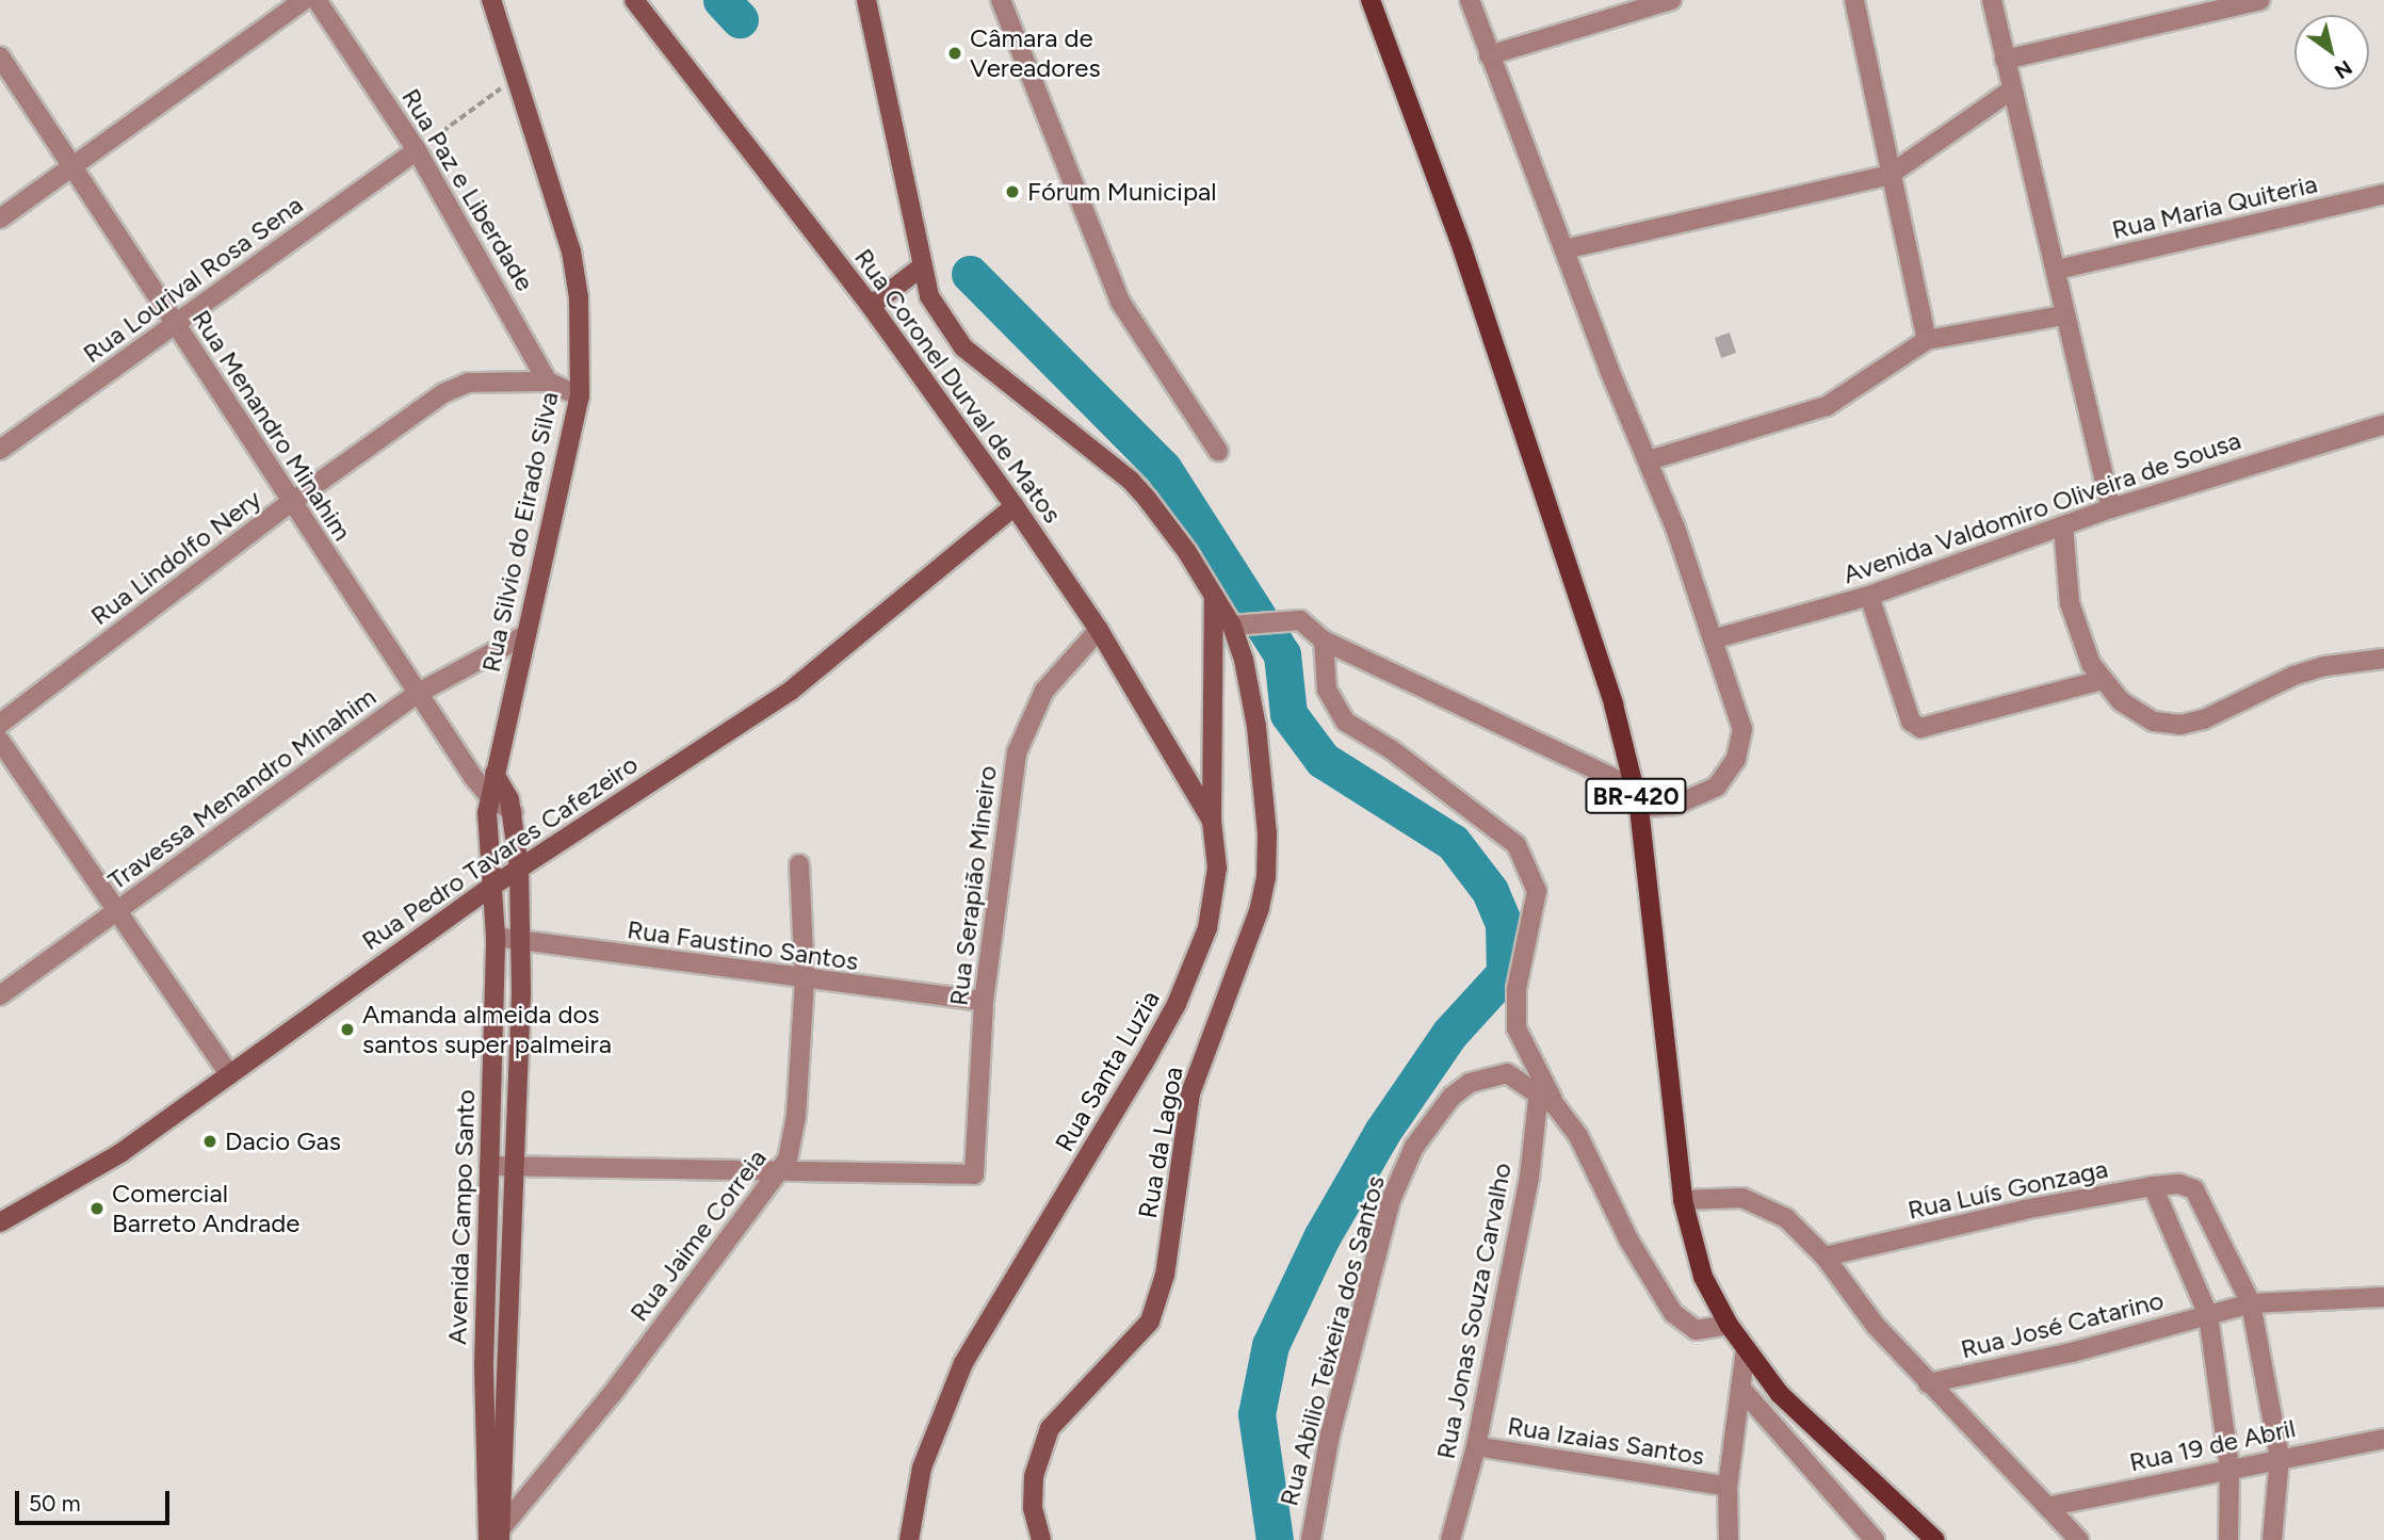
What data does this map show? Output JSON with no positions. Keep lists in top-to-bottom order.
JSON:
{
  "streets": {
    "main road": ["BR-420"],
    "street": [
      "Rua Paz e Liberdade",
      "Rua Maria Quiteria",
      "Rua Lourival Rosa Sena",
      "Rua Coronel Durval de Matos",
      "Rua Menandro Minahim",
      "Avenida Valdomiro Oliveira de Sousa",
      "Rua Silvio do Eirado Silva",
      "Rua Lindolfo Nery",
      "Travessa Menandro Minahim",
      "Rua Pedro Tavares Cafezeiro",
      "Rua Serapião Mineiro",
      "Rua Faustino Santos",
      "Rua Santa Luzia",
      "Rua da Lagoa",
      "Rua Luís Gonzaga",
      "Avenida Campo Santo",
      "Rua Jaime Correia",
      "Rua Jonas Souza Carvalho",
      "Rua José Catarino",
      "Rua Abilio Teixeira dos Santos",
      "Rua Izaias Santos",
      "Rua 19 de Abril"
    ]
  },
  "crossings": [
    ["Rua Paz e Liberdade", "Rua Lourival Rosa Sena"],
    ["Rua Paz e Liberdade", "Rua Lindolfo Nery"],
    ["Rua Lourival Rosa Sena", "Rua Menandro Minahim"],
    ["Rua Coronel Durval de Matos", "Rua Pedro Tavares Cafezeiro"],
    ["Rua Coronel Durval de Matos", "Rua Serapião Mineiro"],
    ["Rua Coronel Durval de Matos", "Rua Santa Luzia"],
    ["Rua Menandro Minahim", "Rua Lindolfo Nery"],
    ["Rua Menandro Minahim", "Travessa Menandro Minahim"],
    ["Rua Menandro Minahim", "Avenida Campo Santo"],
    ["Rua Silvio do Eirado Silva", "Travessa Menandro Minahim"],
    ["Rua Silvio do Eirado Silva", "Avenida Campo Santo"],
    ["Rua Pedro Tavares Cafezeiro", "Avenida Campo Santo"],
    ["Rua Serapião Mineiro", "Rua Faustino Santos"],
    ["Rua Serapião Mineiro", "Rua Jaime Correia"],
    ["Rua Faustino Santos", "Avenida Campo Santo"],
    ["Rua Faustino Santos", "Rua Jaime Correia"],
    ["Rua Santa Luzia", "Rua da Lagoa"],
    ["Rua Luís Gonzaga", "Rua José Catarino"],
    ["Avenida Campo Santo", "Rua Jaime Correia"],
    ["Rua Jonas Souza Carvalho", "Rua Abilio Teixeira dos Santos"],
    ["Rua Jonas Souza Carvalho", "Rua Izaias Santos"]
  ],
  "places": [
    "Câmara de Vereadores",
    "Fórum Municipal",
    "Amanda almeida dos santos super palmeira",
    "Dacio Gas",
    "Comercial Barreto Andrade"
  ],
  "scale_bar": "50 m",
  "north": "bottom right"
}
